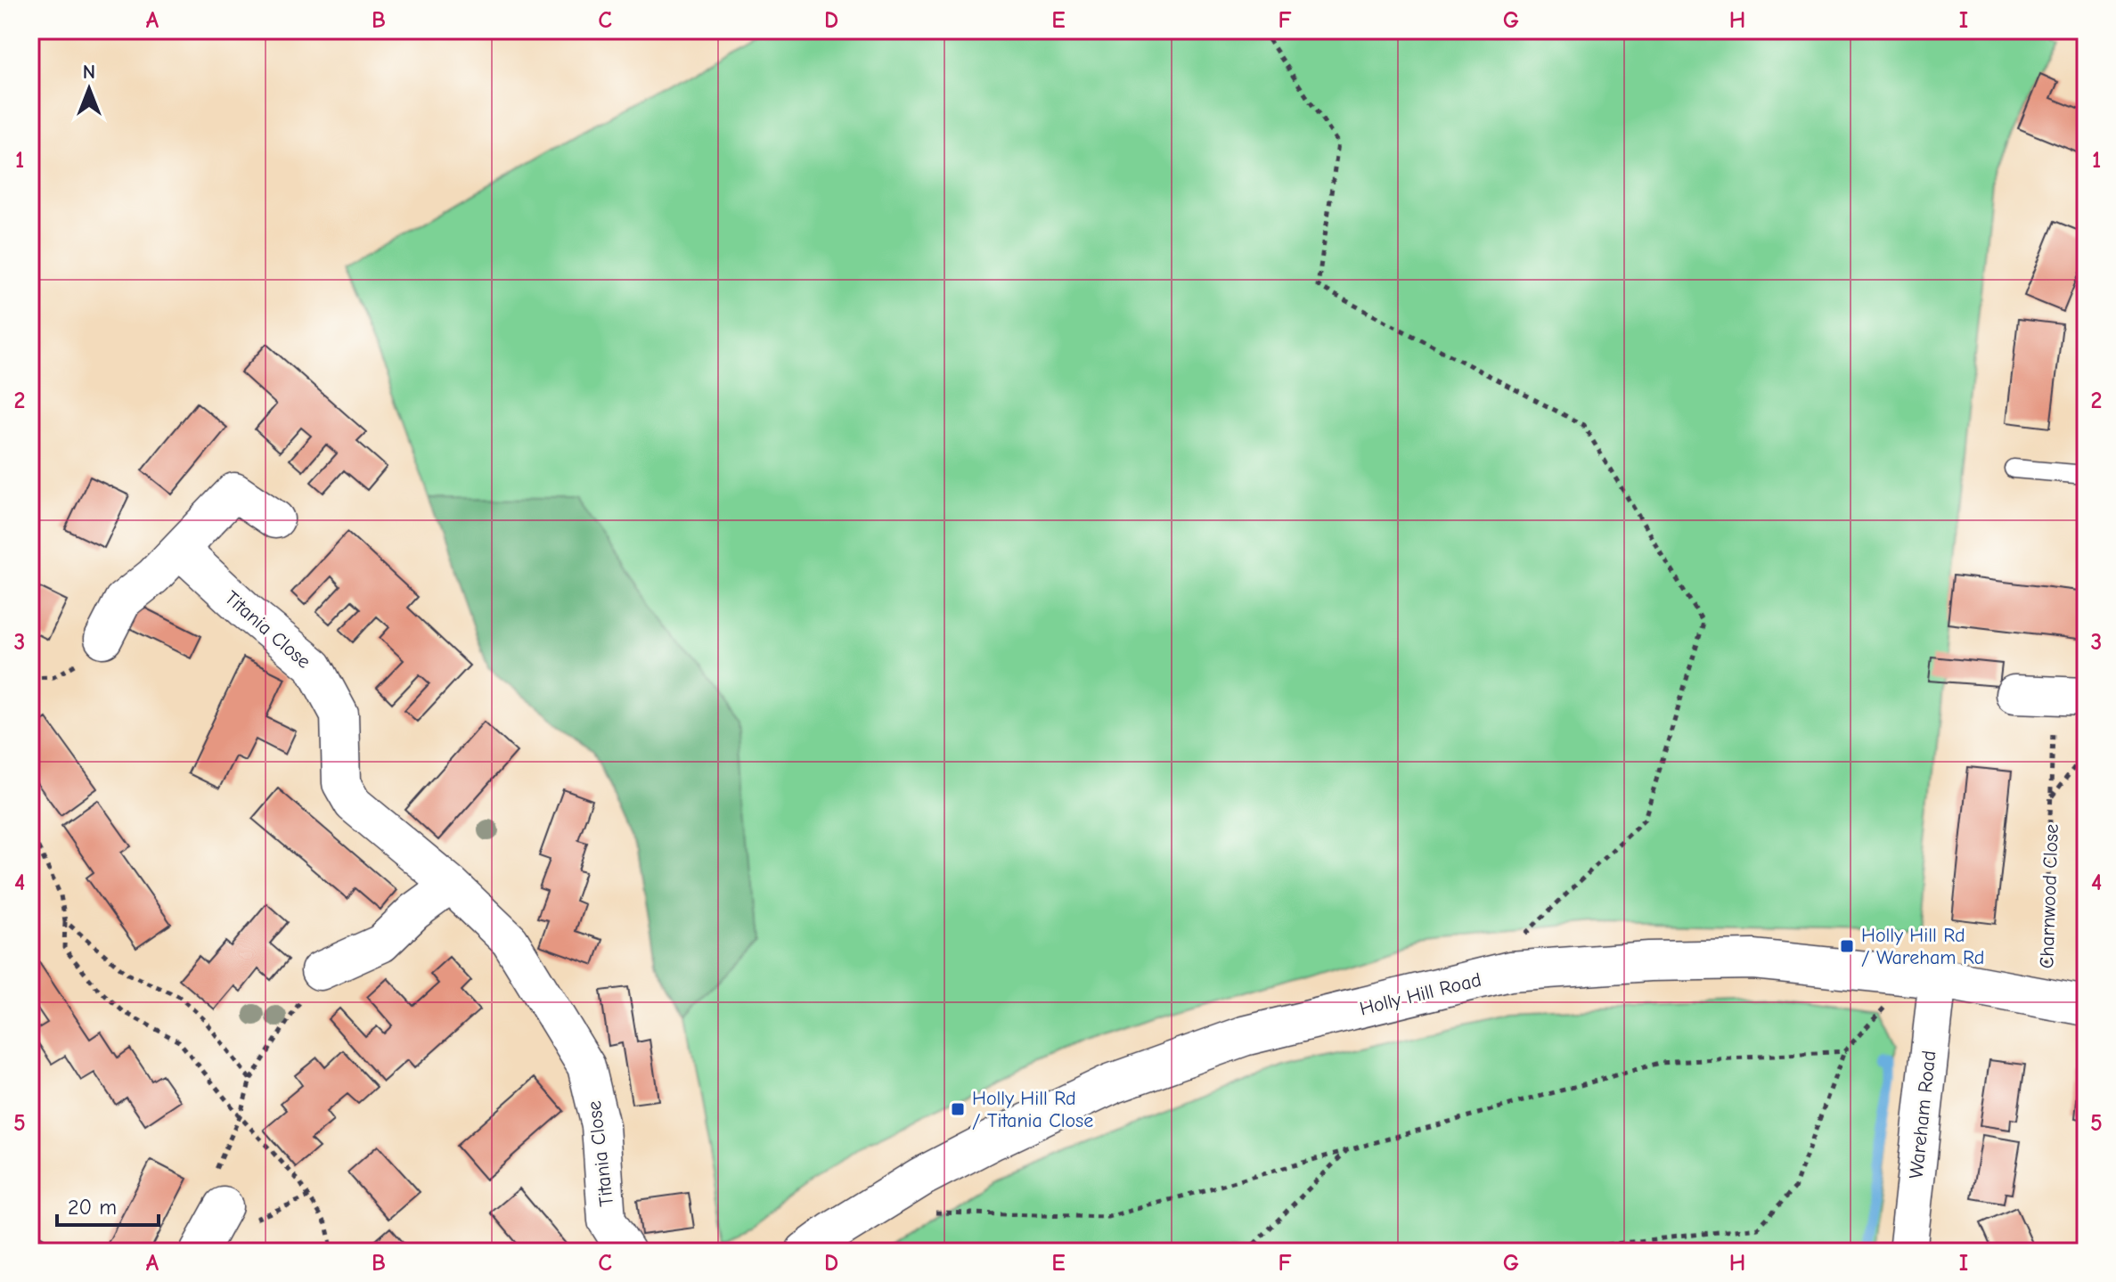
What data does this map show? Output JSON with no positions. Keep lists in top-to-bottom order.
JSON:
{
  "streets": {
    "street": ["Titania Close", "Holly Hill Road", "Wareham Road"],
    "path": ["Charnwood Close"]
  },
  "crossings": [
    ["Charnwood Close", "Holly Hill Road"],
    ["Holly Hill Road", "Wareham Road"]
  ],
  "places": {
    "transit": ["Holly Hill Rd / Wareham Rd", "Holly Hill Rd / Titania Close"]
  },
  "scale_bar": "20 m",
  "north": "top",
  "grid": {
    "columns": [
      "A",
      "B",
      "C",
      "D",
      "E",
      "F",
      "G",
      "H",
      "I"
    ],
    "rows": [
      "1",
      "2",
      "3",
      "4",
      "5"
    ]
  }
}
